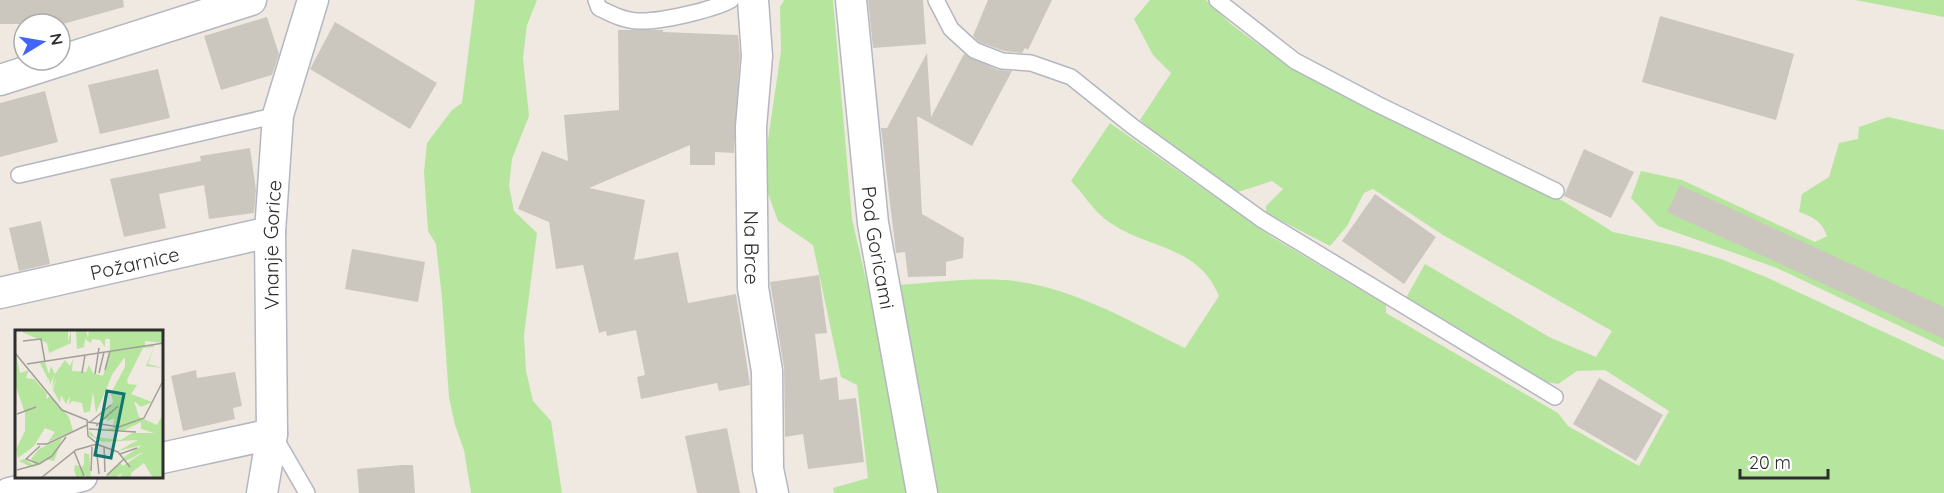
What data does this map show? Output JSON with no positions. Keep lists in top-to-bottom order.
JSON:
{
  "streets": {
    "street": [
      "Vnanje Gorice",
      "Na Brce",
      "Pod Goricami",
      "Požarnice"
    ]
  },
  "crossings": [
    ["Vnanje Gorice", "Požarnice"]
  ],
  "scale_bar": "20 m",
  "north": "right"
}
